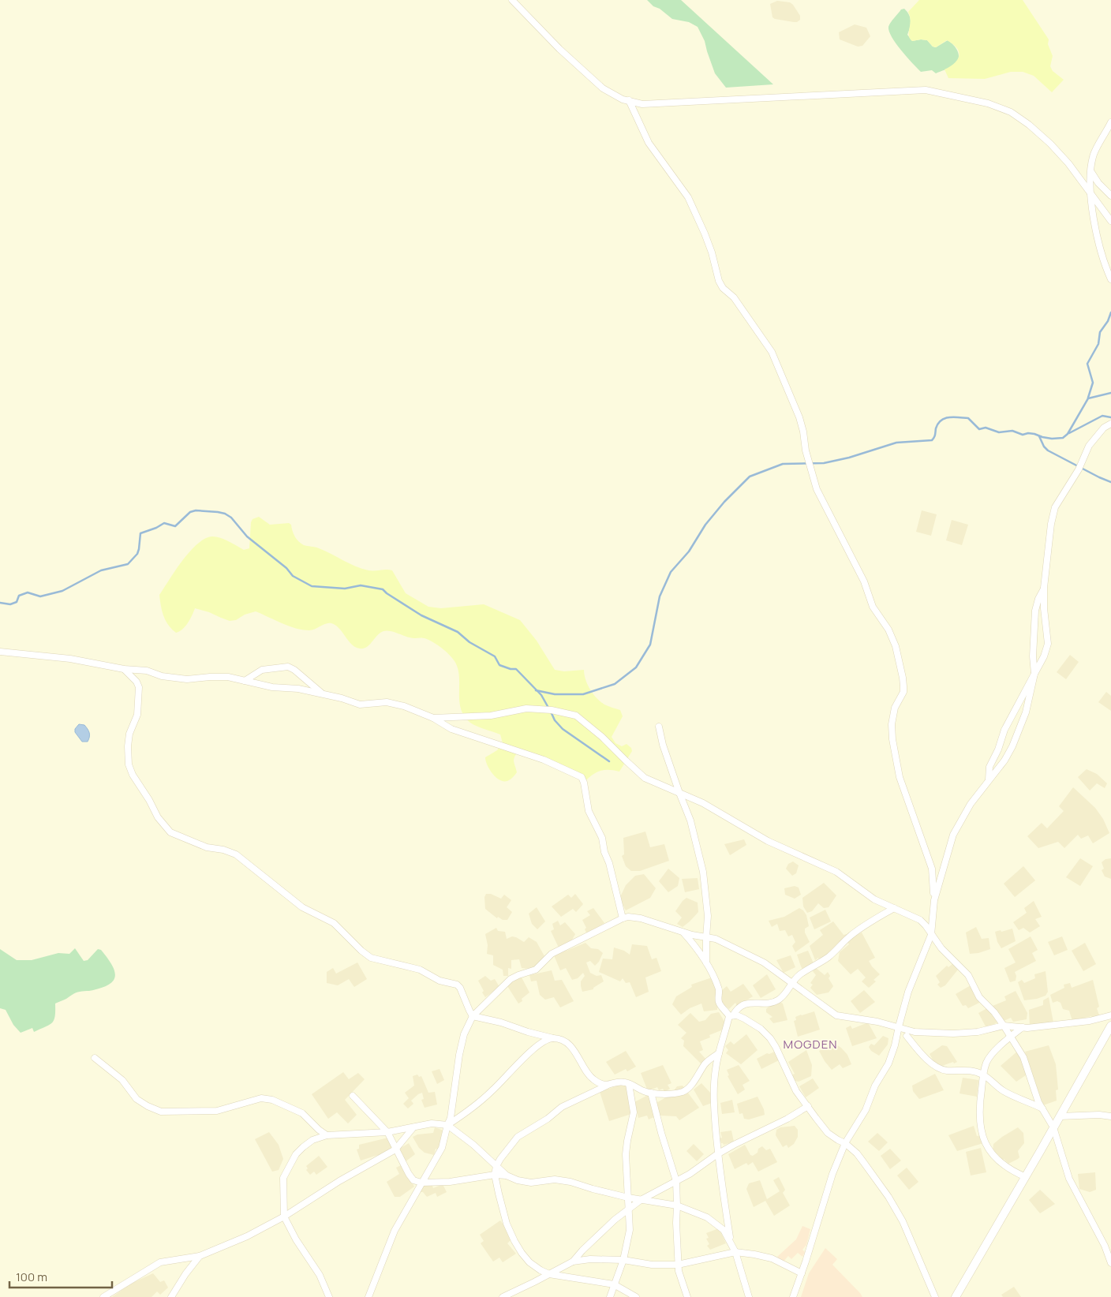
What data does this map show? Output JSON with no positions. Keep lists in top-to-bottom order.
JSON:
{
  "districts": ["MOGDEN"],
  "scale_bar": "100 m"
}
